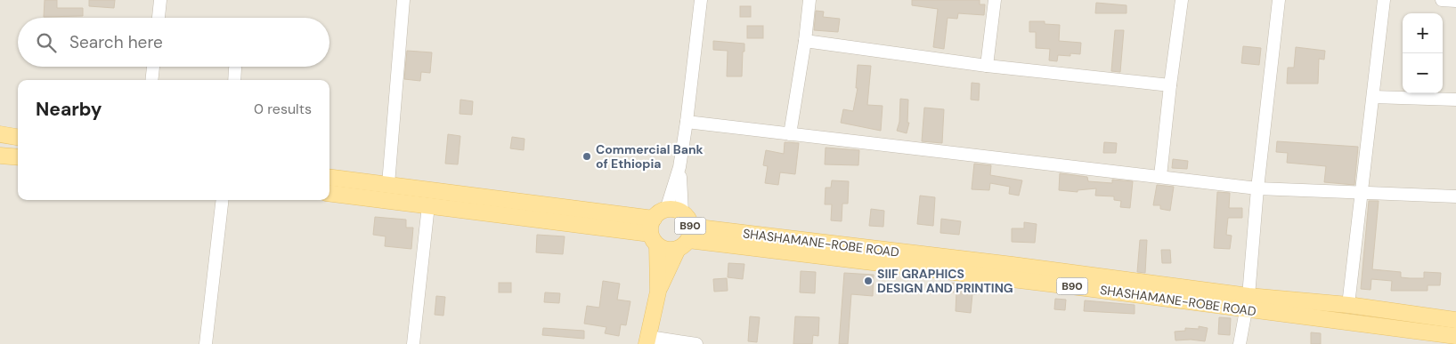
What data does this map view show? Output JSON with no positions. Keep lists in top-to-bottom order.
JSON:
{
  "streets": {
    "main road": ["B90", "SHASHAMANE-ROBE ROAD"]
  },
  "crossings": [
    ["B90", "SHASHAMANE-ROBE ROAD"]
  ],
  "places": ["Commercial Bank of Ethiopia", "SIIF GRAPHICS DESIGN AND PRINTING"],
  "page": {
    "map_buttons": ["+", "−"],
    "search": "Search here",
    "heading": ["Nearby", "0 results"]
  }
}
